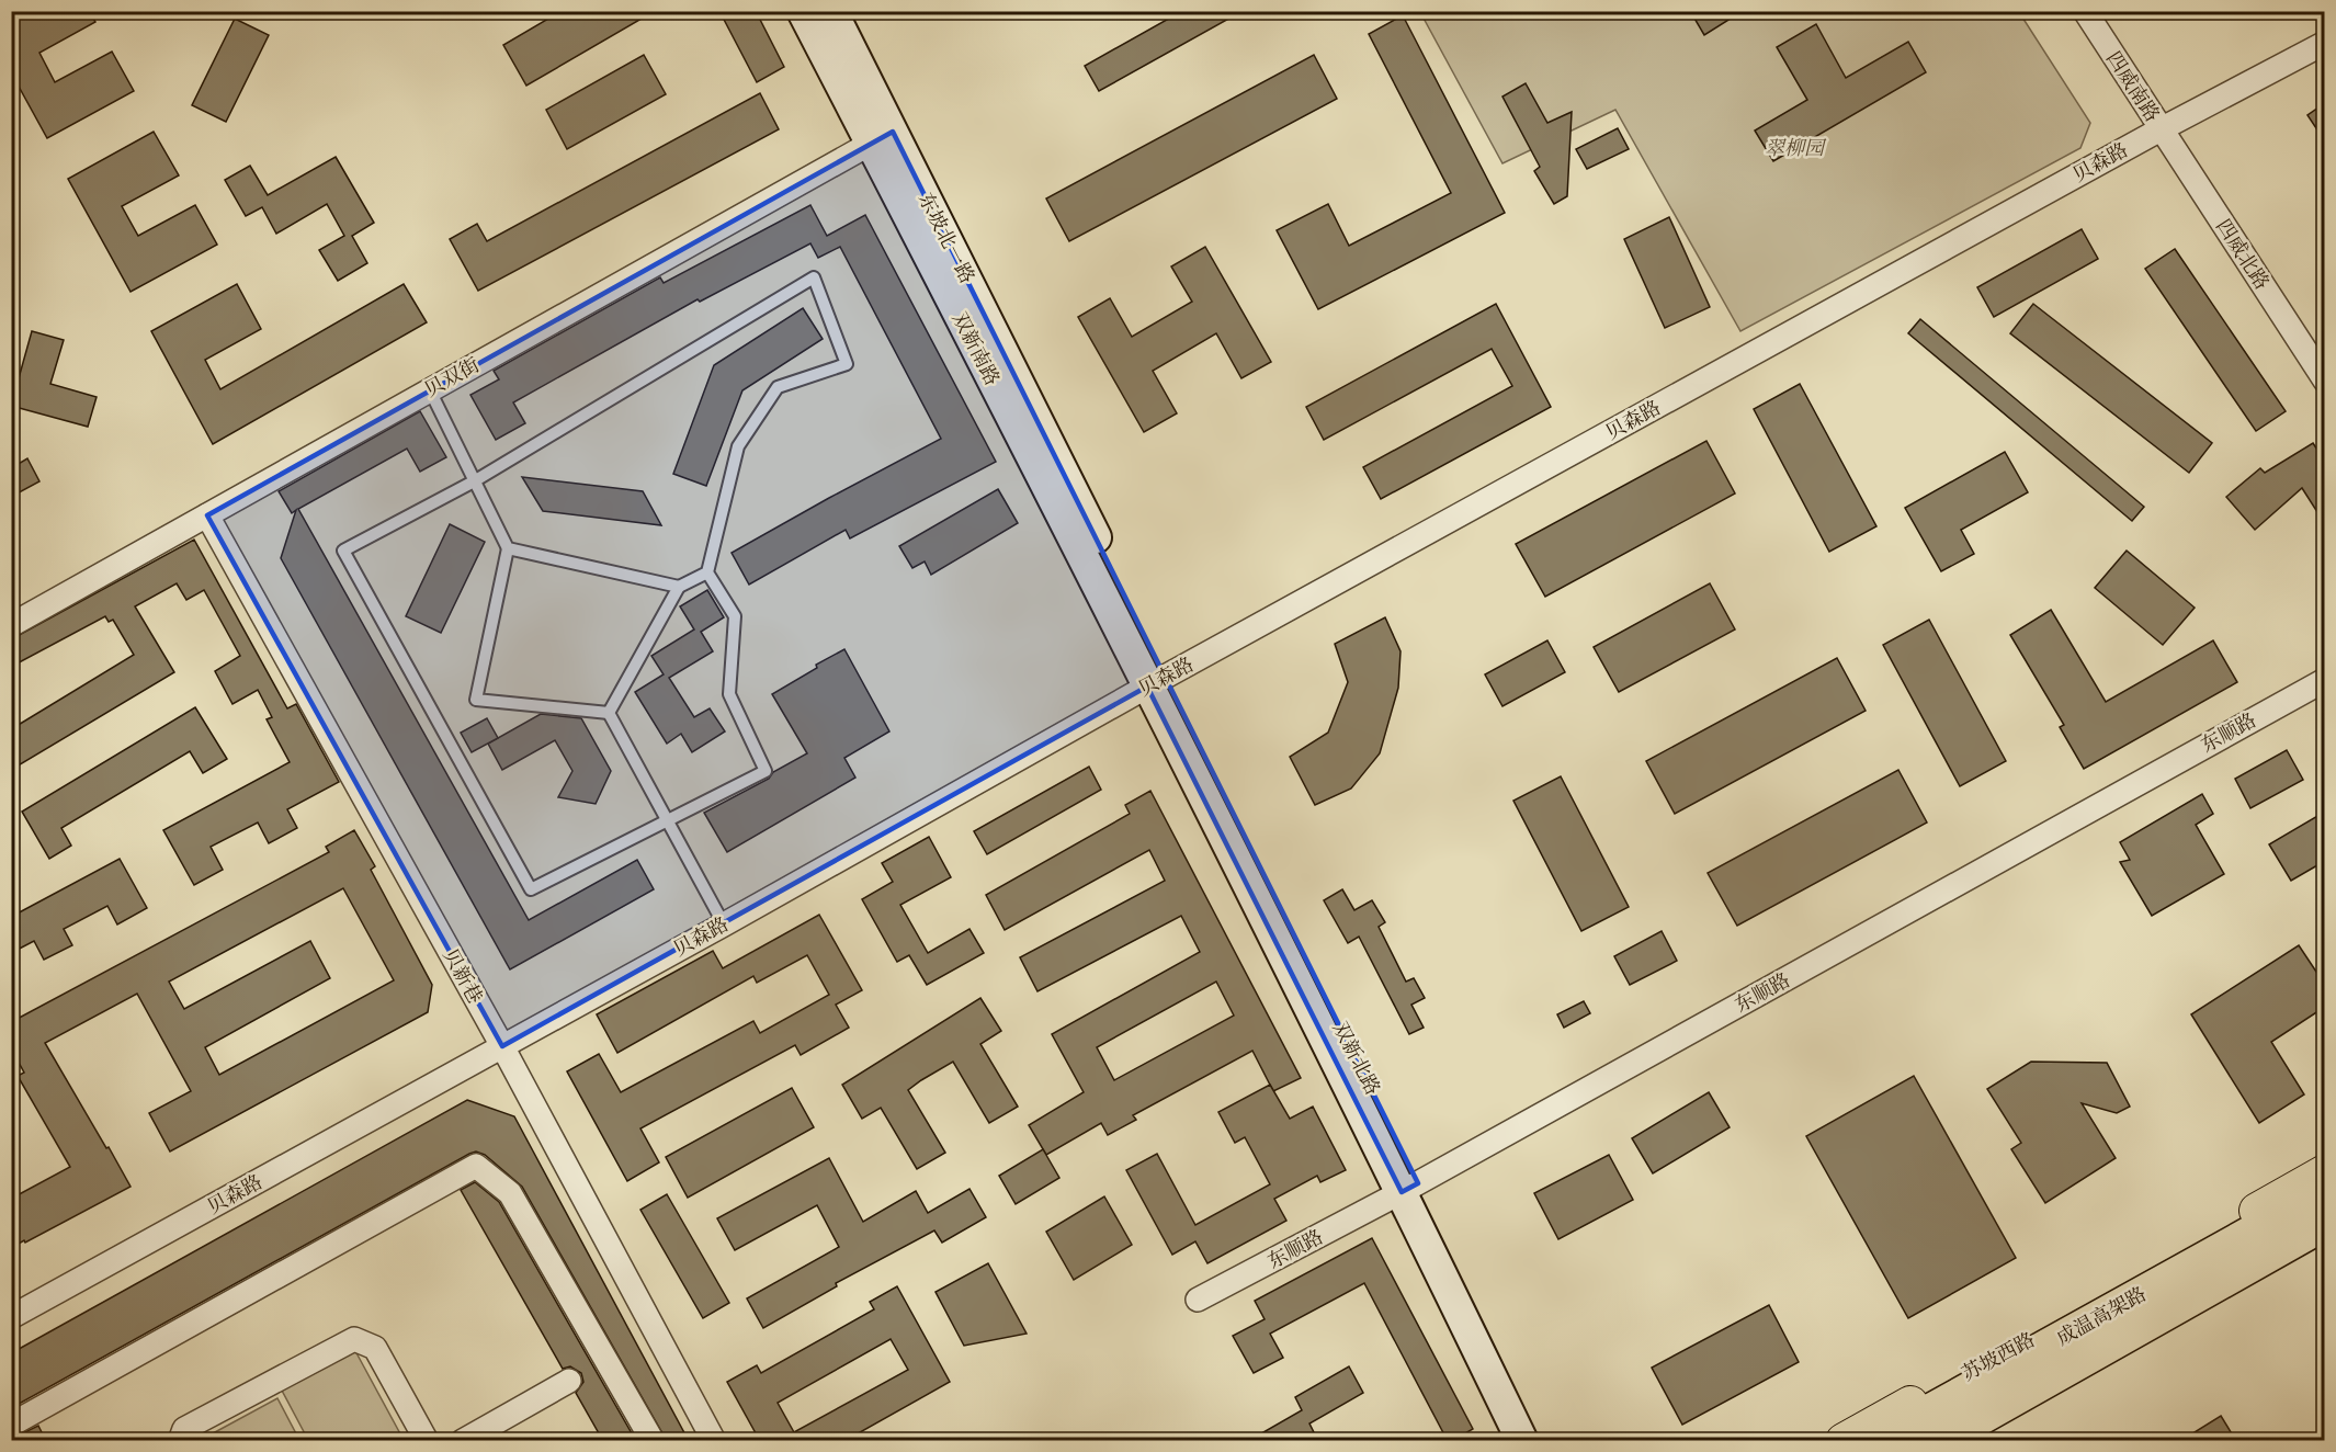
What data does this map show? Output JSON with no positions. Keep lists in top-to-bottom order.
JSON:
{
  "streets": {
    "highway": ["成温高架路"],
    "main road": ["苏坡西路"],
    "street": [
      "四威南路",
      "贝森路",
      "四威北路",
      "双新南路",
      "贝双街",
      "东顺路",
      "贝新巷",
      "双新北路"
    ]
  },
  "crossings": [
    ["四威南路", "贝森路"],
    ["四威南路", "四威北路"],
    ["贝森路", "四威北路"],
    ["贝森路", "双新南路"],
    ["贝森路", "贝新巷"],
    ["贝森路", "双新北路"],
    ["双新南路", "贝双街"],
    ["双新南路", "双新北路"],
    ["贝双街", "贝新巷"],
    ["东顺路", "双新北路"]
  ],
  "parks": ["翠柳园"]
}
